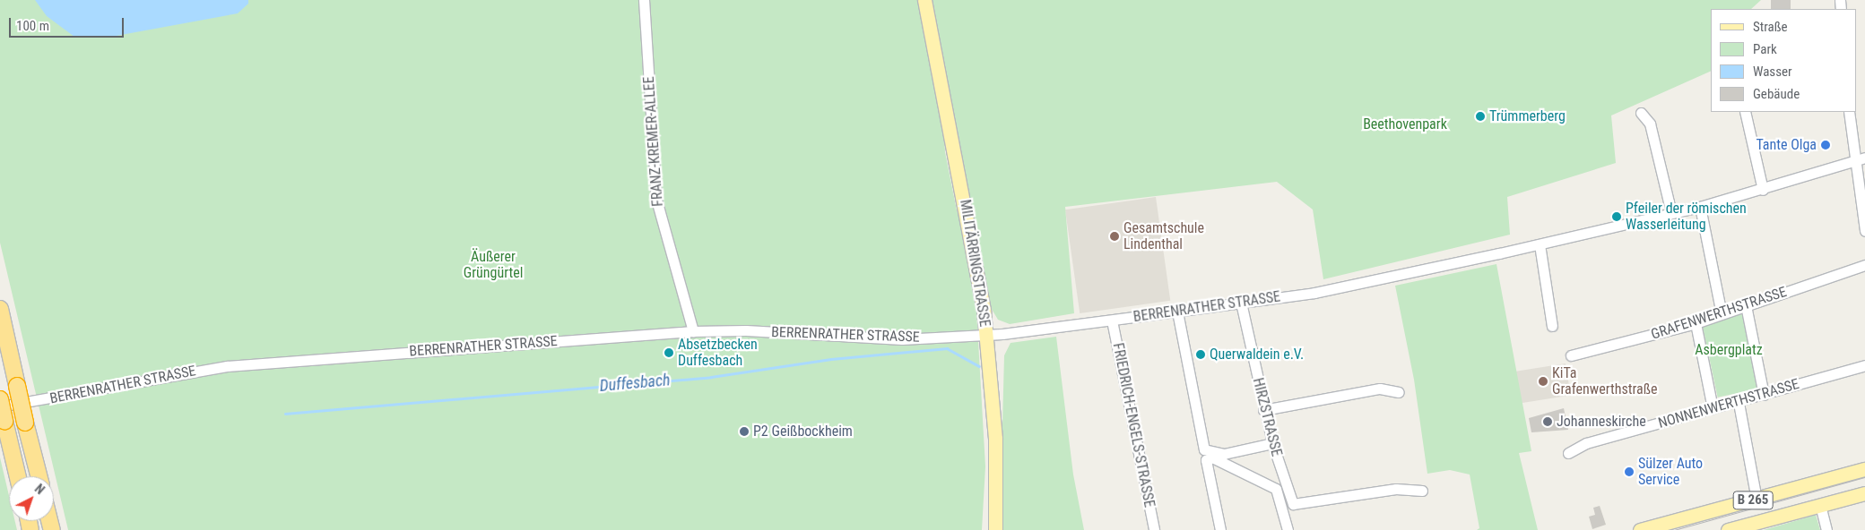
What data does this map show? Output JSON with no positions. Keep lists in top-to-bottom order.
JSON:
{
  "streets": {
    "main road": ["MILITÄRRINGSTRASSE", "B 265"],
    "street": [
      "FRANZ-KREMER-ALLEE",
      "BERRENRATHER STRASSE",
      "GRAFENWERTHSTRASSE",
      "NONNENWERTHSTRASSE",
      "HIRZSTRASSE",
      "FRIEDRICH-ENGELS-STRASSE"
    ]
  },
  "crossings": [
    ["FRANZ-KREMER-ALLEE", "BERRENRATHER STRASSE"],
    ["MILITÄRRINGSTRASSE", "BERRENRATHER STRASSE"],
    ["BERRENRATHER STRASSE", "HIRZSTRASSE"],
    ["BERRENRATHER STRASSE", "FRIEDRICH-ENGELS-STRASSE"]
  ],
  "water": ["Duffesbach"],
  "parks": ["Beethovenpark", "Äußerer Grüngürtel", "Asbergplatz"],
  "places": [
    "Trümmerberg",
    "Tante Olga",
    "Pfeiler der römischen Wasserleitung",
    "Gesamtschule Lindenthal",
    "Absetzbecken Duffesbach",
    "Querwaldein e.V.",
    "KiTa Grafenwerthstraße",
    "Johanneskirche",
    "P2 Geißbockheim",
    "Sülzer Auto Service"
  ],
  "legend": [
    "Straße",
    "Park",
    "Wasser",
    "Gebäude"
  ],
  "scale_bar": "100 m",
  "north": "top right"
}
